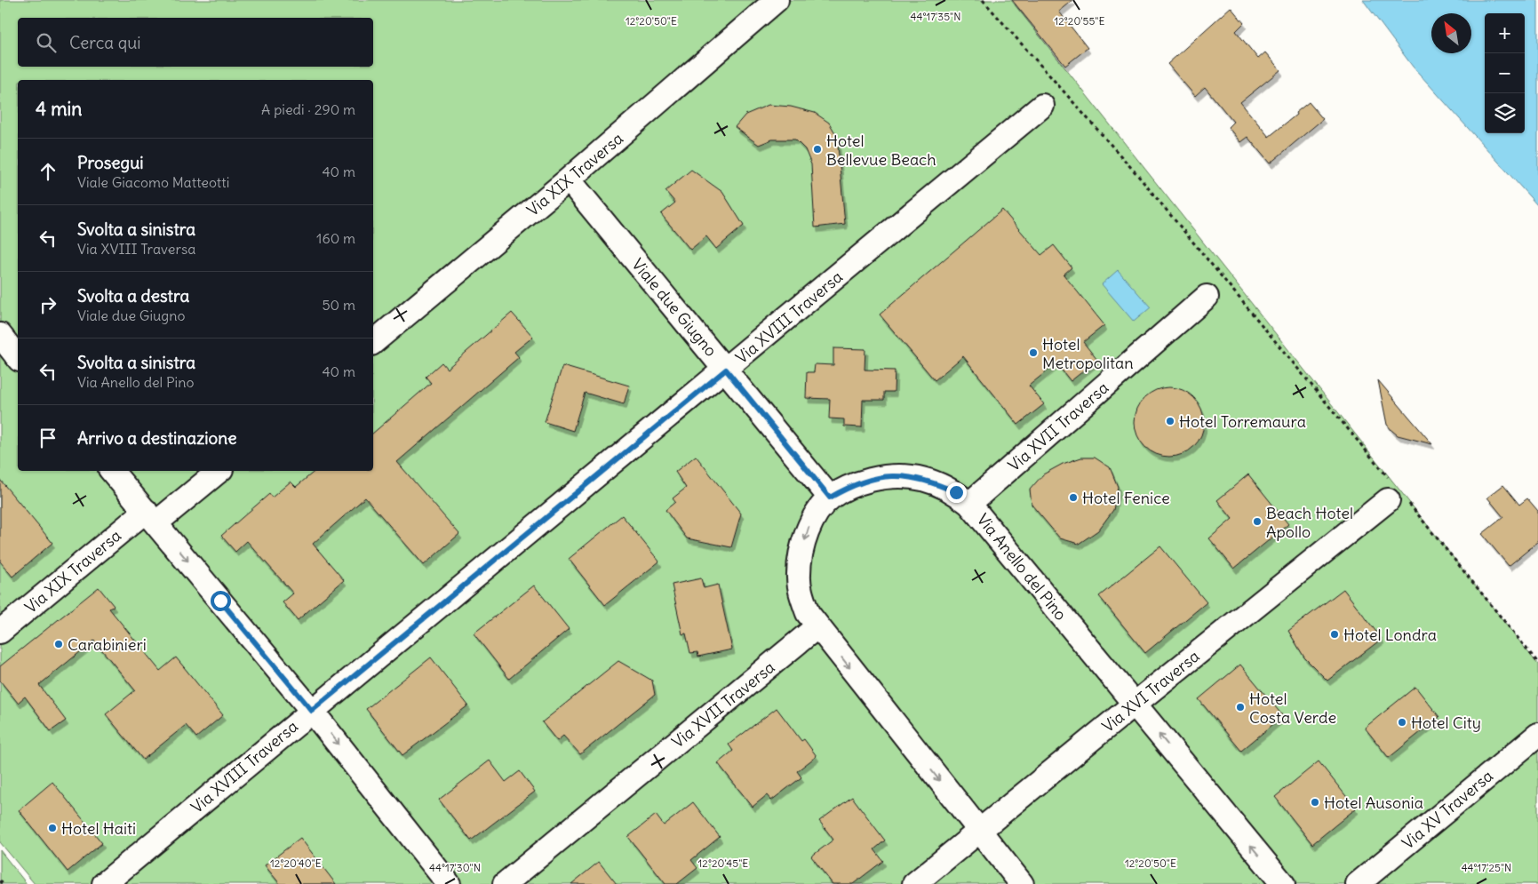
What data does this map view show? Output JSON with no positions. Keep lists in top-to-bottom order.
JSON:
{
  "streets": {
    "street": [
      "Via XIX Traversa",
      "Viale due Giugno",
      "Via XVIII Traversa",
      "Via XVII Traversa",
      "Via Anello del Pino",
      "Via XVI Traversa",
      "Via XV Traversa"
    ]
  },
  "crossings": [
    ["Via XIX Traversa", "Viale due Giugno"],
    ["Viale due Giugno", "Via XVIII Traversa"],
    ["Viale due Giugno", "Via Anello del Pino"],
    ["Via XVII Traversa", "Via Anello del Pino"],
    ["Via Anello del Pino", "Via XVI Traversa"]
  ],
  "places": [
    "Hotel Bellevue Beach",
    "Hotel Metropolitan",
    "Hotel Torremaura",
    "Hotel Fenice",
    "Beach Hotel Apollo",
    "Hotel Londra",
    "Carabinieri",
    "Hotel Costa Verde",
    "Hotel City",
    "Hotel Ausonia",
    "Hotel Haiti"
  ],
  "north": "top left",
  "page": {
    "map_buttons": ["+", "−"],
    "search": "Cerca qui",
    "heading": ["4 min", "A piedi · 290 m"],
    "list": [
      ["Prosegui", "Viale Giacomo Matteotti", "40 m"],
      ["Svolta a sinistra", "Via XVIII Traversa", "160 m"],
      ["Svolta a destra", "Viale due Giugno", "50 m"],
      ["Svolta a sinistra", "Via Anello del Pino", "40 m"],
      "Arrivo a destinazione"
    ]
  },
  "coordinates": [
    "44°17'35\"N",
    "12°20'50\"E",
    "12°20'55\"E",
    "12°20'40\"E",
    "12°20'45\"E",
    "44°17'30\"N",
    "44°17'25\"N"
  ]
}
